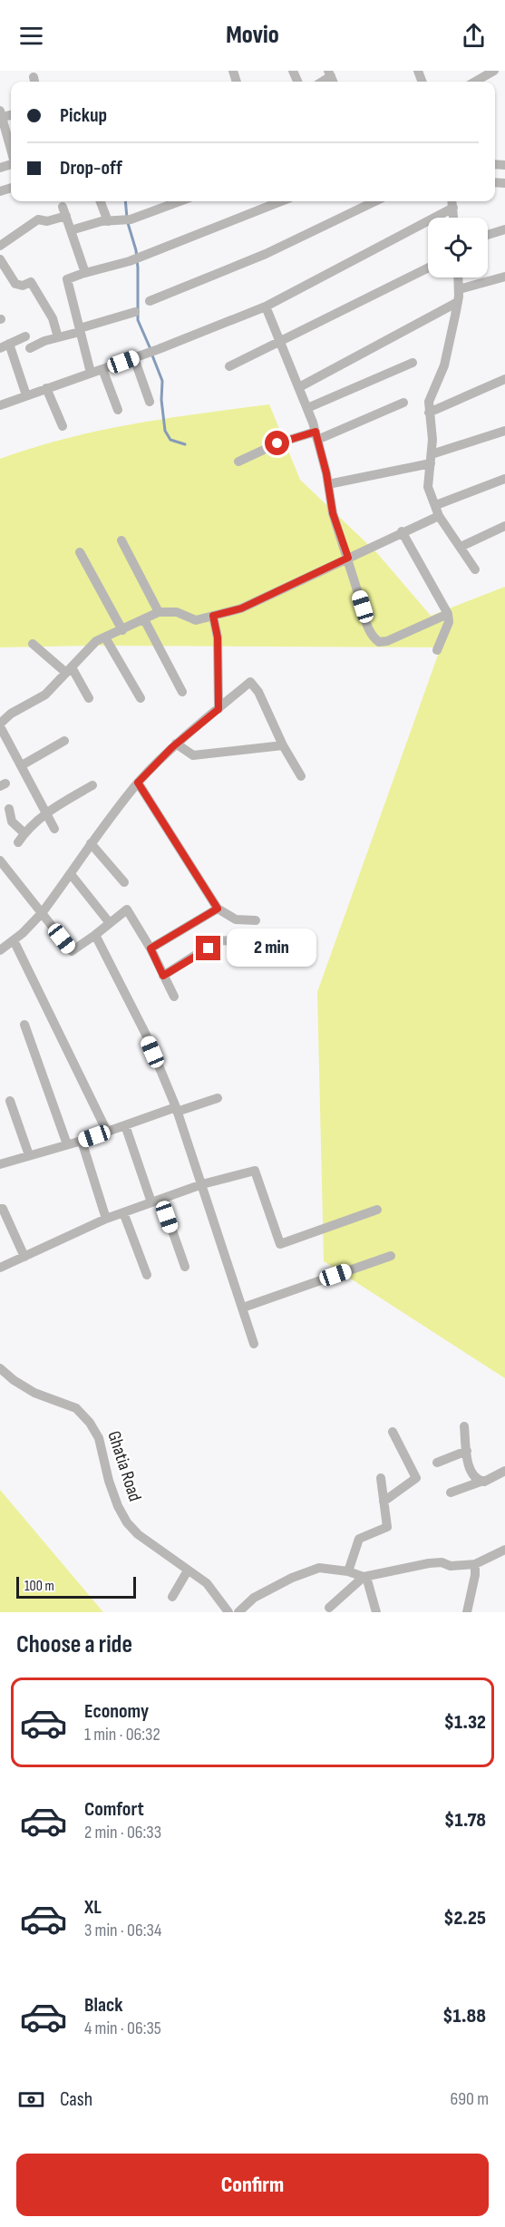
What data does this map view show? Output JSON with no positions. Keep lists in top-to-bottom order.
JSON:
{
  "streets": {
    "street": ["Ghatia Road"]
  },
  "scale_bar": "100 m",
  "page": {
    "header": "Movio",
    "banner": ["Pickup", "Drop-off"],
    "bubble": "2 min",
    "scale": "100 m",
    "heading": "Choose a ride",
    "list": [
      {
        "name": "Economy",
        "note": "1 min · 06:32",
        "value": "$1.32"
      },
      {
        "name": "Comfort",
        "note": "2 min · 06:33",
        "value": "$1.78"
      },
      {
        "name": "XL",
        "note": "3 min · 06:34",
        "value": "$2.25"
      },
      {
        "name": "Black",
        "note": "4 min · 06:35",
        "value": "$1.88"
      }
    ],
    "pay": ["Cash", "690 m"],
    "buttons": "Confirm"
  }
}
